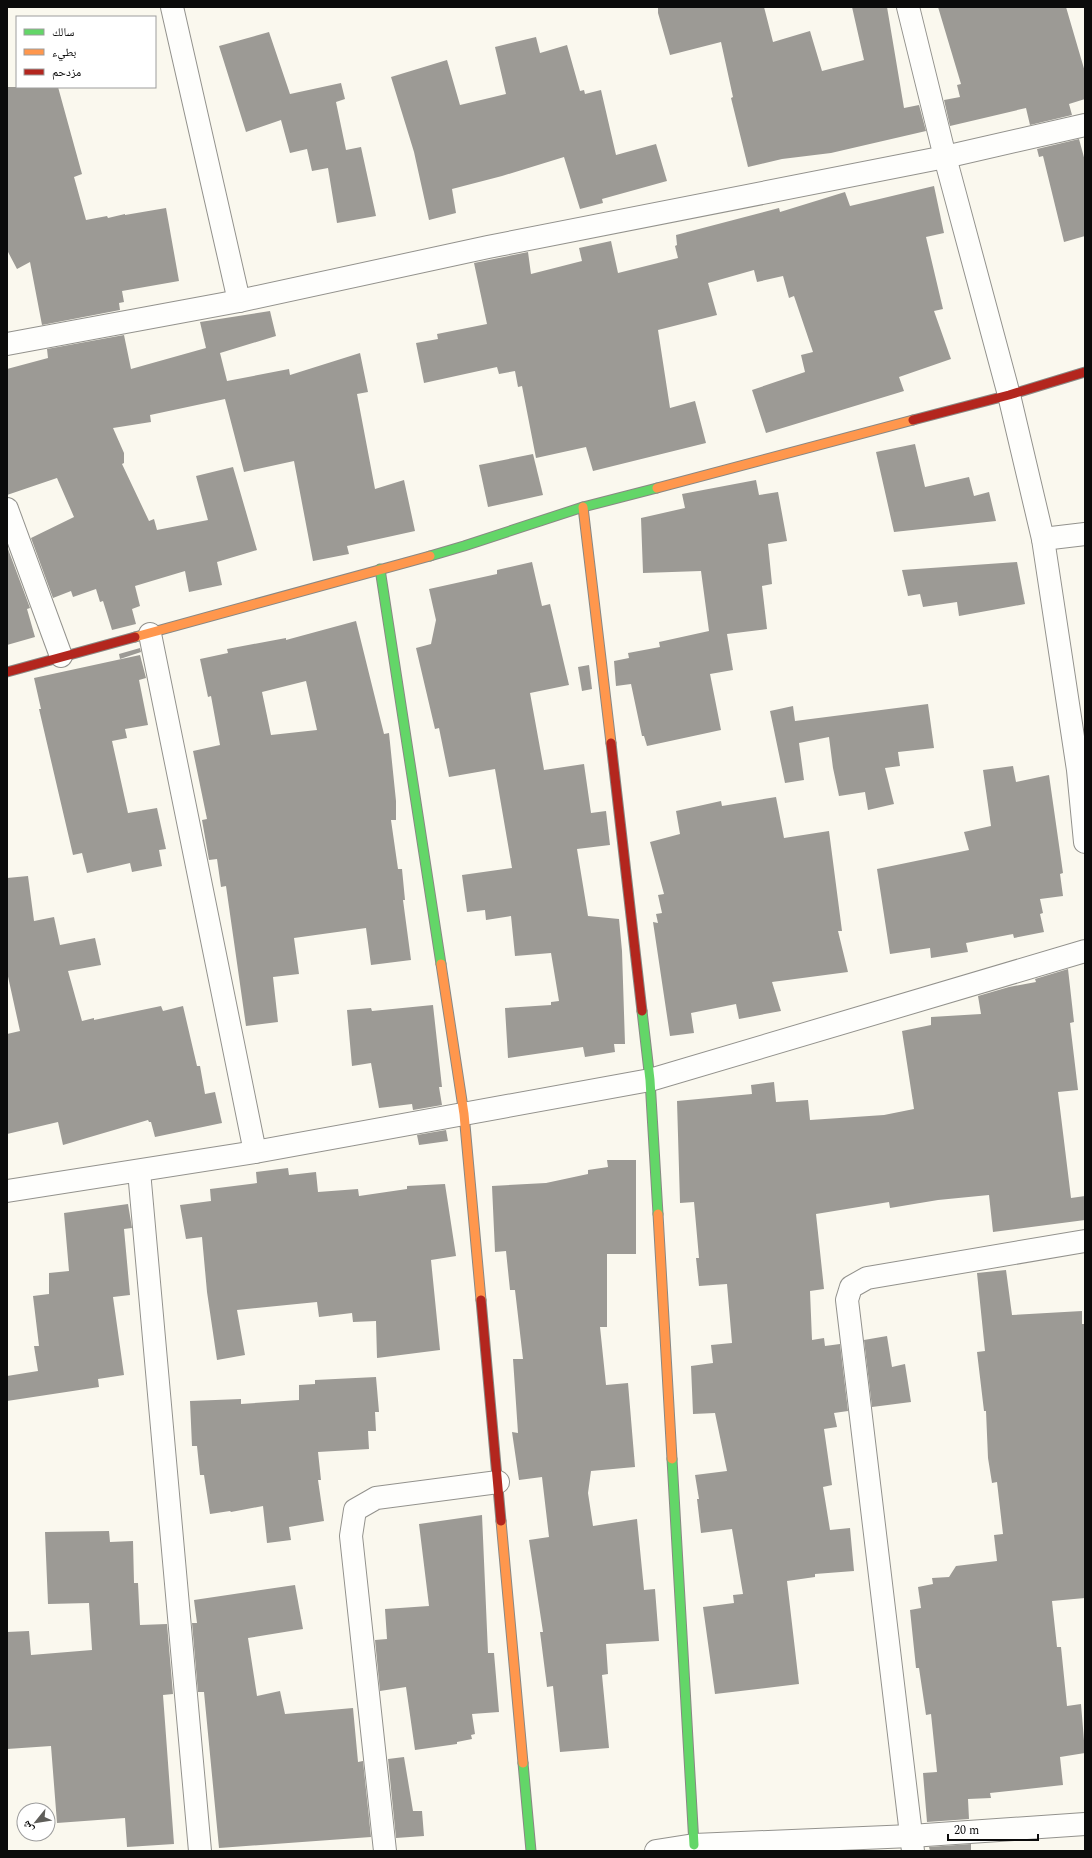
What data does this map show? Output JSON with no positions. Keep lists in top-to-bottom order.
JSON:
{
  "legend": ["سالك", "بطيء", "مزدحم"],
  "scale_bar": "20 m",
  "north": "bottom left"
}
